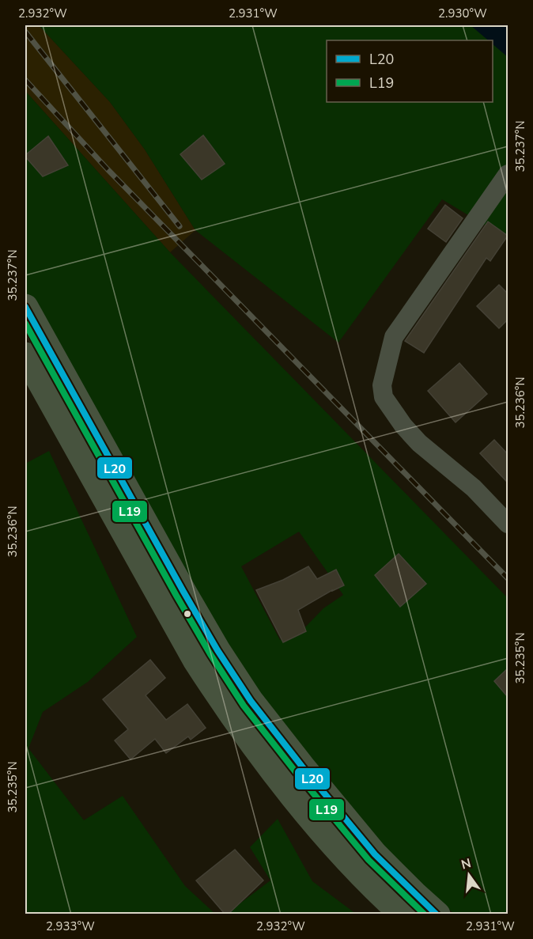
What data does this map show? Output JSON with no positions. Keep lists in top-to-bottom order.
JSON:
{
  "lines": ["transit line L20", "transit line L19"],
  "legend": ["L20", "L19"],
  "north": "top",
  "coordinates": [
    "2.932°W",
    "2.931°W",
    "2.930°W",
    "35.237°N",
    "35.236°N",
    "35.235°N",
    "2.933°W"
  ]
}
